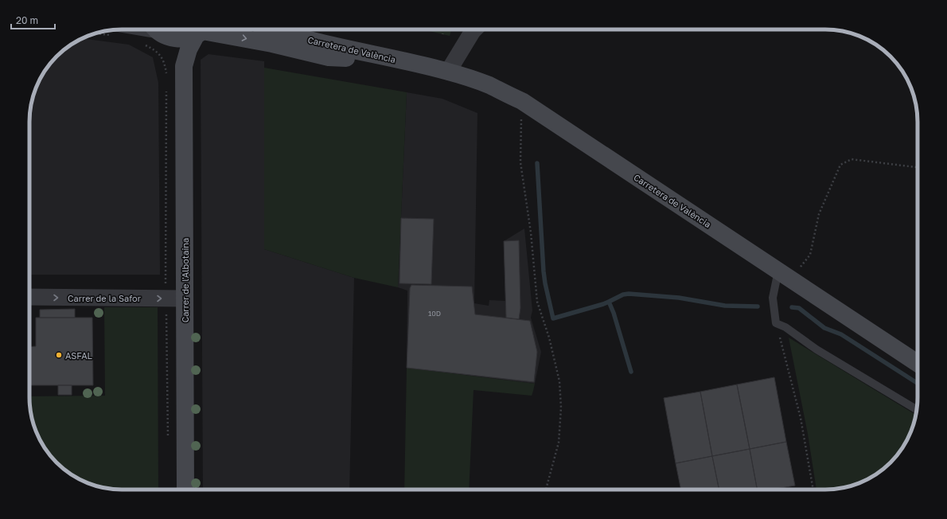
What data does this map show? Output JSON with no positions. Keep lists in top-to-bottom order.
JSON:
{
  "streets": {
    "street": ["Carretera de València", "Carrer de l'Albotaina", "Carrer de la Safor"]
  },
  "crossings": [
    ["Carretera de València", "Carrer de l'Albotaina"],
    ["Carrer de l'Albotaina", "Carrer de la Safor"]
  ],
  "one_way": ["Carrer de la Safor"],
  "places": ["ASFAL"],
  "house_numbers": ["10D"],
  "scale_bar": "20 m"
}
